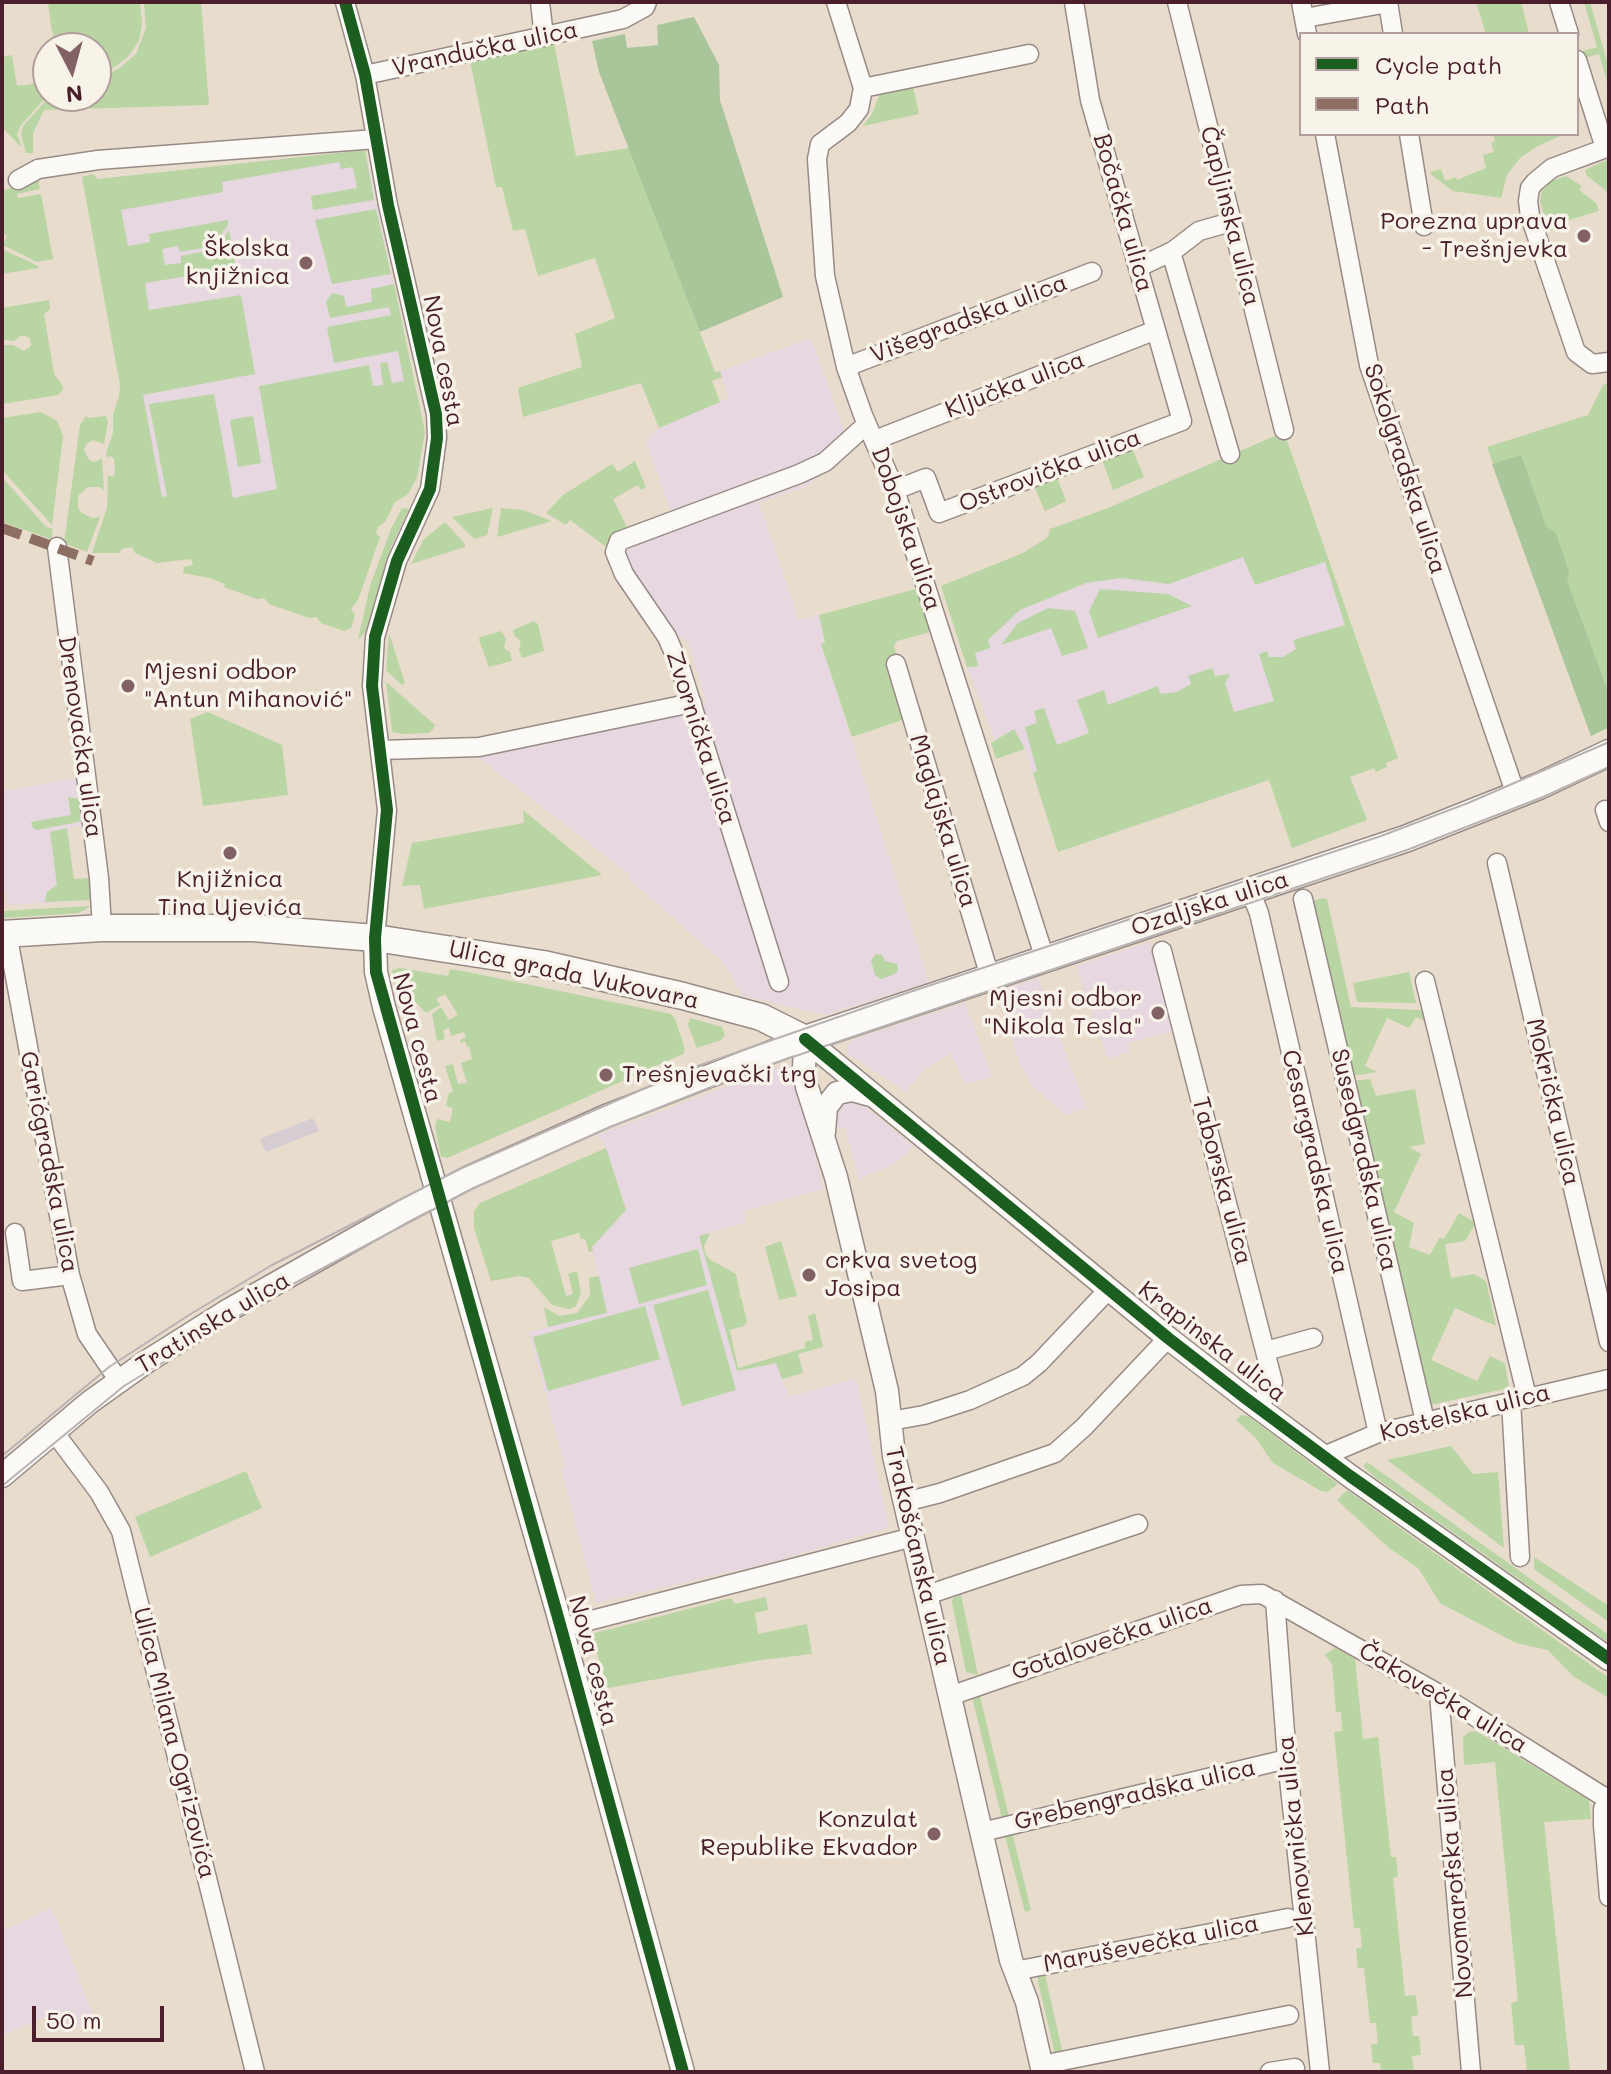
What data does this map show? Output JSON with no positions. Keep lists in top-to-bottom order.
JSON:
{
  "streets": {
    "main road": ["Ozaljska ulica", "Ulica grada Vukovara"],
    "street": [
      "Vrandučka ulica",
      "Bočačka ulica",
      "Čapljinska ulica",
      "Višegradska ulica",
      "Nova cesta",
      "Ključka ulica",
      "Sokolgradska ulica",
      "Ostrovička ulica",
      "Dobojska ulica",
      "Drenovačka ulica",
      "Zvornička ulica",
      "Maglajska ulica",
      "Mokrička ulica",
      "Susedgradska ulica",
      "Garićgradska ulica",
      "Cesargradska ulica",
      "Taborska ulica",
      "Tratinska ulica",
      "Krapinska ulica",
      "Kostelska ulica",
      "Trakošćanska ulica",
      "Gotalovečka ulica",
      "Čakovečka ulica",
      "Ulica Milana Ogrizovića",
      "Grebengradska ulica",
      "Klenovnička ulica",
      "Novomarofska ulica",
      "Maruševečka ulica"
    ]
  },
  "crossings": [
    ["Vrandučka ulica", "Nova cesta"],
    ["Bočačka ulica", "Ključka ulica"],
    ["Bočačka ulica", "Ostrovička ulica"],
    ["Višegradska ulica", "Dobojska ulica"],
    ["Nova cesta", "Ulica grada Vukovara"],
    ["Nova cesta", "Tratinska ulica"],
    ["Ključka ulica", "Dobojska ulica"],
    ["Ključka ulica", "Zvornička ulica"],
    ["Sokolgradska ulica", "Ozaljska ulica"],
    ["Ostrovička ulica", "Dobojska ulica"],
    ["Dobojska ulica", "Zvornička ulica"],
    ["Dobojska ulica", "Ozaljska ulica"],
    ["Drenovačka ulica", "Ulica grada Vukovara"],
    ["Maglajska ulica", "Ozaljska ulica"],
    ["Ozaljska ulica", "Ulica grada Vukovara"],
    ["Ozaljska ulica", "Cesargradska ulica"],
    ["Ozaljska ulica", "Krapinska ulica"],
    ["Ozaljska ulica", "Trakošćanska ulica"],
    ["Ulica grada Vukovara", "Garićgradska ulica"],
    ["Ulica grada Vukovara", "Krapinska ulica"],
    ["Ulica grada Vukovara", "Trakošćanska ulica"],
    ["Susedgradska ulica", "Kostelska ulica"],
    ["Garićgradska ulica", "Tratinska ulica"],
    ["Cesargradska ulica", "Kostelska ulica"],
    ["Taborska ulica", "Krapinska ulica"],
    ["Tratinska ulica", "Ulica Milana Ogrizovića"],
    ["Krapinska ulica", "Kostelska ulica"],
    ["Krapinska ulica", "Trakošćanska ulica"],
    ["Trakošćanska ulica", "Gotalovečka ulica"],
    ["Trakošćanska ulica", "Grebengradska ulica"],
    ["Trakošćanska ulica", "Maruševečka ulica"],
    ["Gotalovečka ulica", "Čakovečka ulica"],
    ["Gotalovečka ulica", "Klenovnička ulica"],
    ["Čakovečka ulica", "Klenovnička ulica"],
    ["Čakovečka ulica", "Novomarofska ulica"],
    ["Grebengradska ulica", "Klenovnička ulica"]
  ],
  "places": [
    "Porezna uprava - Trešnjevka",
    "Školska knjižnica",
    "Mjesni odbor \"Antun Mihanović\"",
    "Knjižnica Tina Ujevića",
    "Mjesni odbor \"Nikola Tesla\"",
    "Trešnjevački trg",
    "crkva svetog Josipa",
    "Konzulat Republike Ekvador"
  ],
  "legend": ["Cycle path", "Path"],
  "scale_bar": "50 m",
  "north": "bottom"
}
